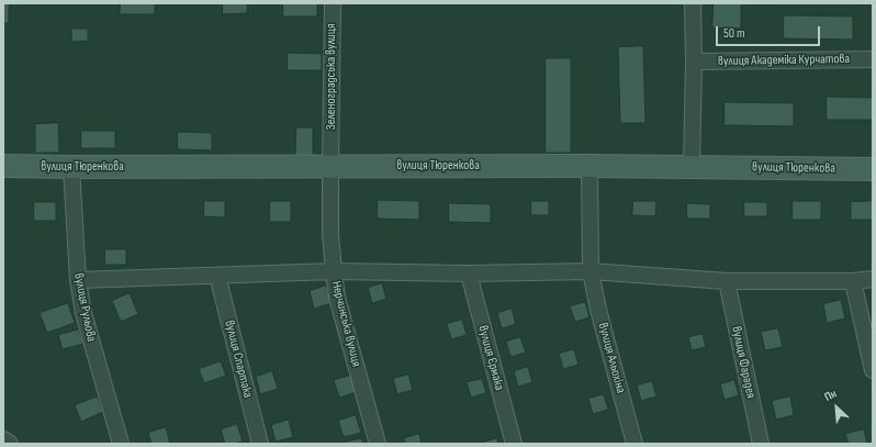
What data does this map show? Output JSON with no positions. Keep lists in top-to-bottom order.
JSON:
{
  "streets": {
    "street": [
      "вулиця Академіка Курчатова",
      "Зеленоградська вулиця",
      "вулиця Тюренкова",
      "вулиця Рульова",
      "Нерчинська вулиця",
      "вулиця Єрмака",
      "вулиця Альохіна",
      "вулиця Спартака",
      "вулиця Фарадея"
    ]
  },
  "crossings": [
    ["Зеленоградська вулиця", "вулиця Тюренкова"],
    ["Зеленоградська вулиця", "Нерчинська вулиця"],
    ["вулиця Тюренкова", "вулиця Рульова"],
    ["вулиця Тюренкова", "Нерчинська вулиця"],
    ["вулиця Тюренкова", "вулиця Альохіна"]
  ],
  "scale_bar": "50 m",
  "north": "top left"
}
